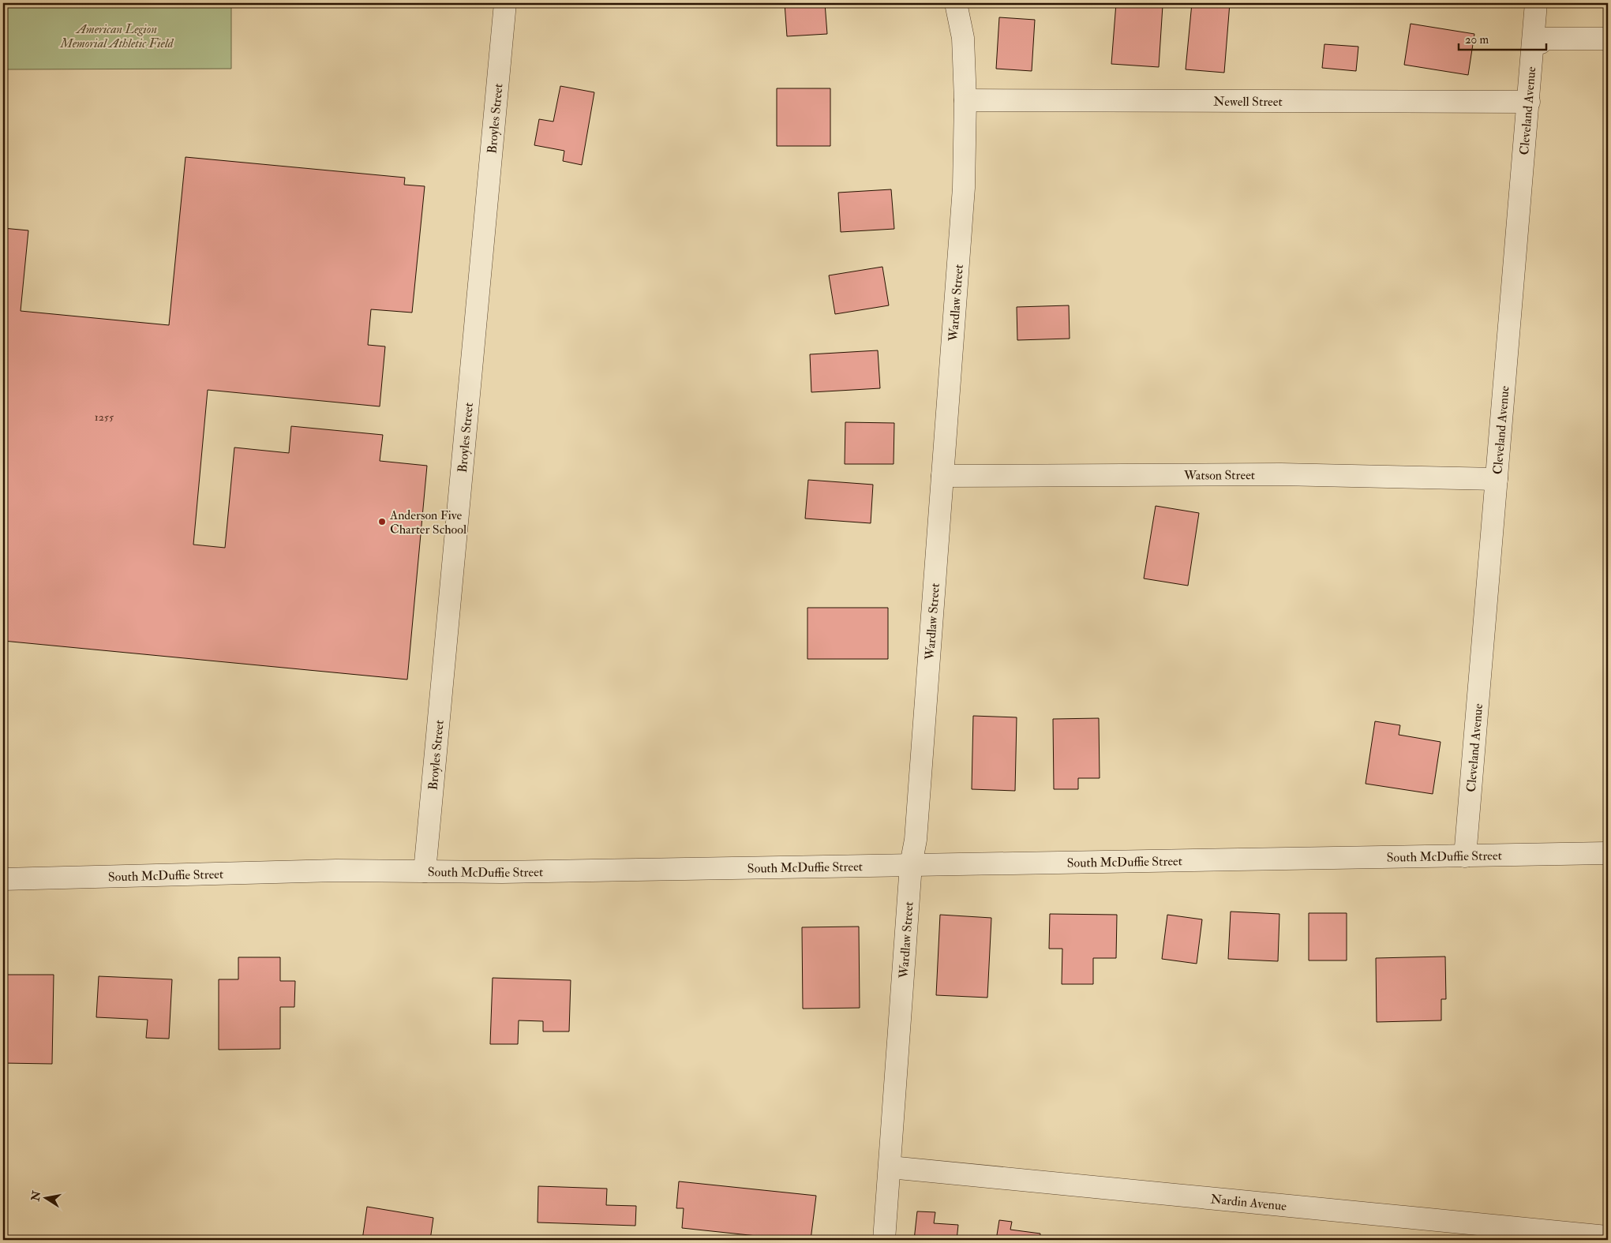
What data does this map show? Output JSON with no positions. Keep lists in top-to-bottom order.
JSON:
{
  "streets": {
    "street": [
      "Newell Street",
      "Cleveland Avenue",
      "Broyles Street",
      "Wardlaw Street",
      "Watson Street",
      "South McDuffie Street",
      "Nardin Avenue"
    ]
  },
  "crossings": [
    ["Newell Street", "Cleveland Avenue"],
    ["Newell Street", "Wardlaw Street"],
    ["Cleveland Avenue", "Watson Street"],
    ["Cleveland Avenue", "South McDuffie Street"],
    ["Broyles Street", "South McDuffie Street"],
    ["Wardlaw Street", "Watson Street"],
    ["Wardlaw Street", "South McDuffie Street"],
    ["Wardlaw Street", "Nardin Avenue"]
  ],
  "parks": ["American Legion Memorial Athletic Field"],
  "places": ["Anderson Five Charter School"],
  "house_numbers": ["1255"],
  "scale_bar": "20 m",
  "north": "left"
}
